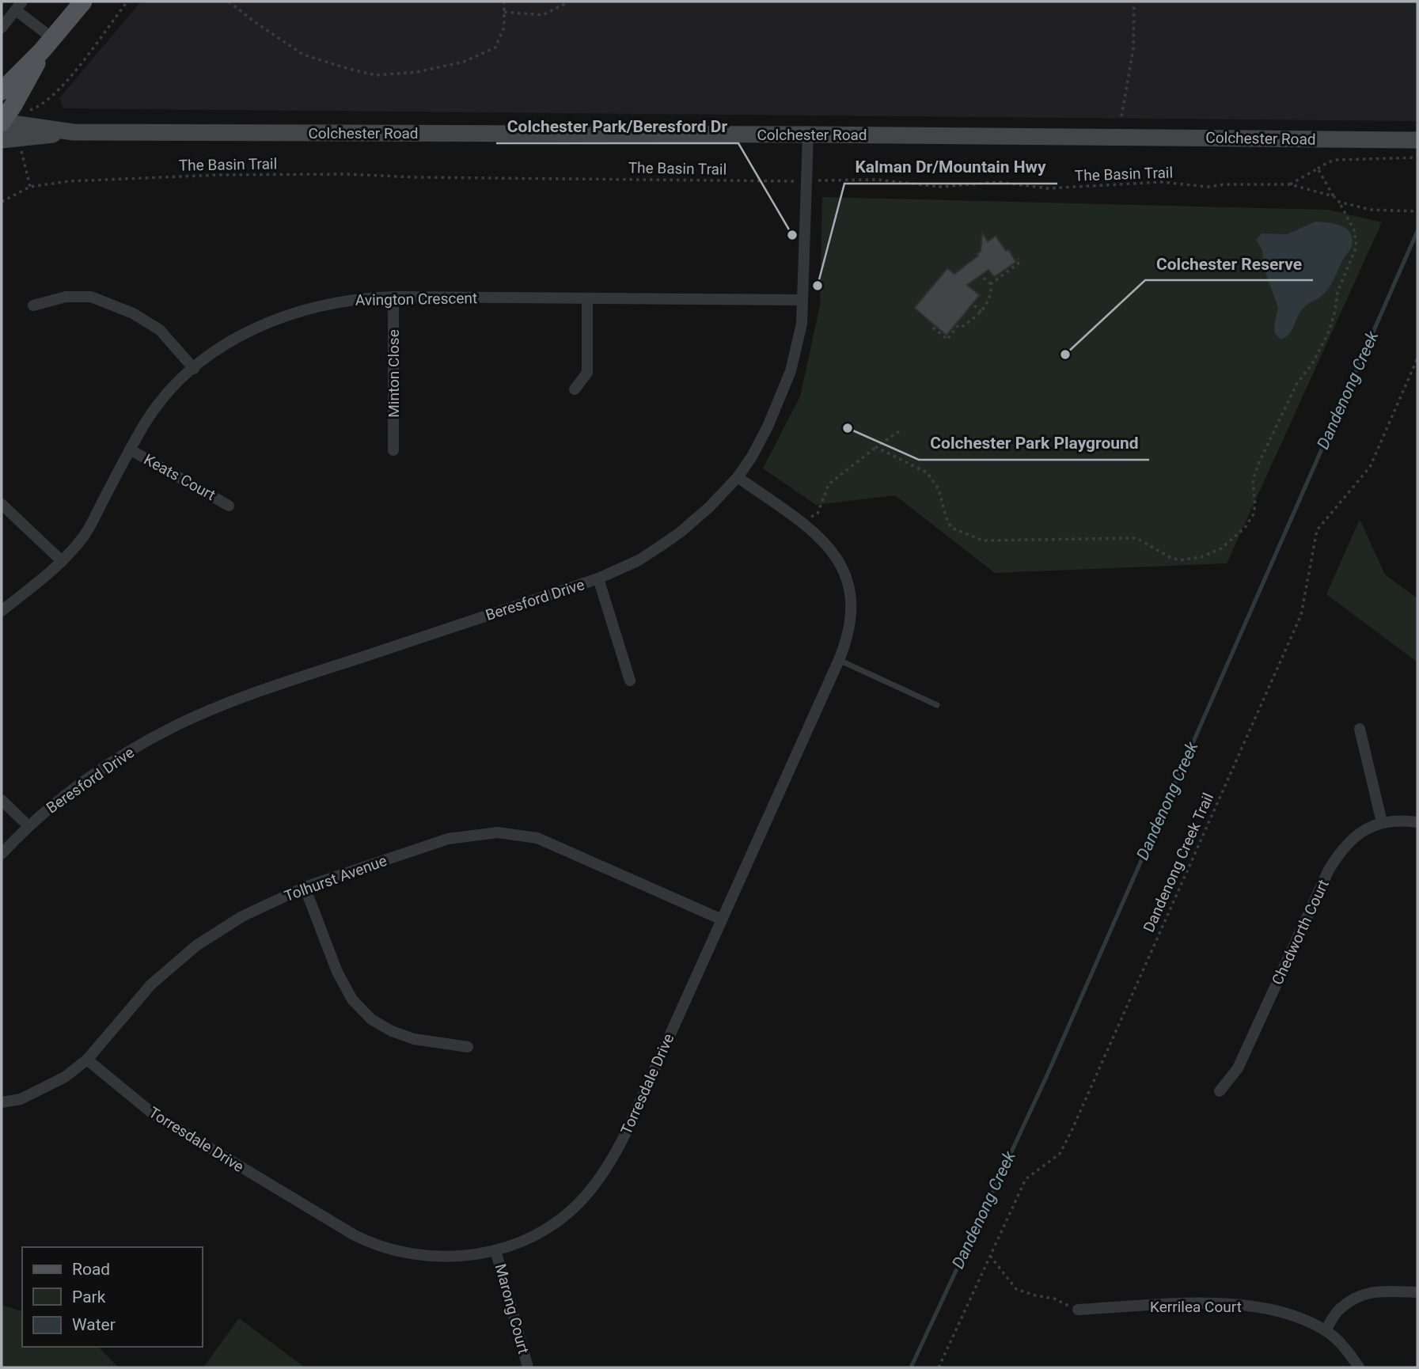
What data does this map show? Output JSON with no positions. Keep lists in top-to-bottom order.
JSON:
{
  "streets": {
    "main road": ["Colchester Road"],
    "street": [
      "Avington Crescent",
      "Minton Close",
      "Keats Court",
      "Beresford Drive",
      "Tolhurst Avenue",
      "Chedworth Court",
      "Torresdale Drive",
      "Kerrilea Court",
      "Marong Court"
    ],
    "path": ["The Basin Trail", "Dandenong Creek Trail"]
  },
  "crossings": [
    ["Colchester Road", "Beresford Drive"],
    ["The Basin Trail", "Beresford Drive"],
    ["Avington Crescent", "Minton Close"],
    ["Avington Crescent", "Keats Court"],
    ["Avington Crescent", "Beresford Drive"],
    ["Beresford Drive", "Torresdale Drive"],
    ["Tolhurst Avenue", "Torresdale Drive"],
    ["Torresdale Drive", "Marong Court"]
  ],
  "water": ["Dandenong Creek"],
  "places": [
    "Colchester Park/Beresford Dr",
    "Kalman Dr/Mountain Hwy",
    "Colchester Reserve",
    "Colchester Park Playground"
  ],
  "legend": ["Road", "Park", "Water"]
}
